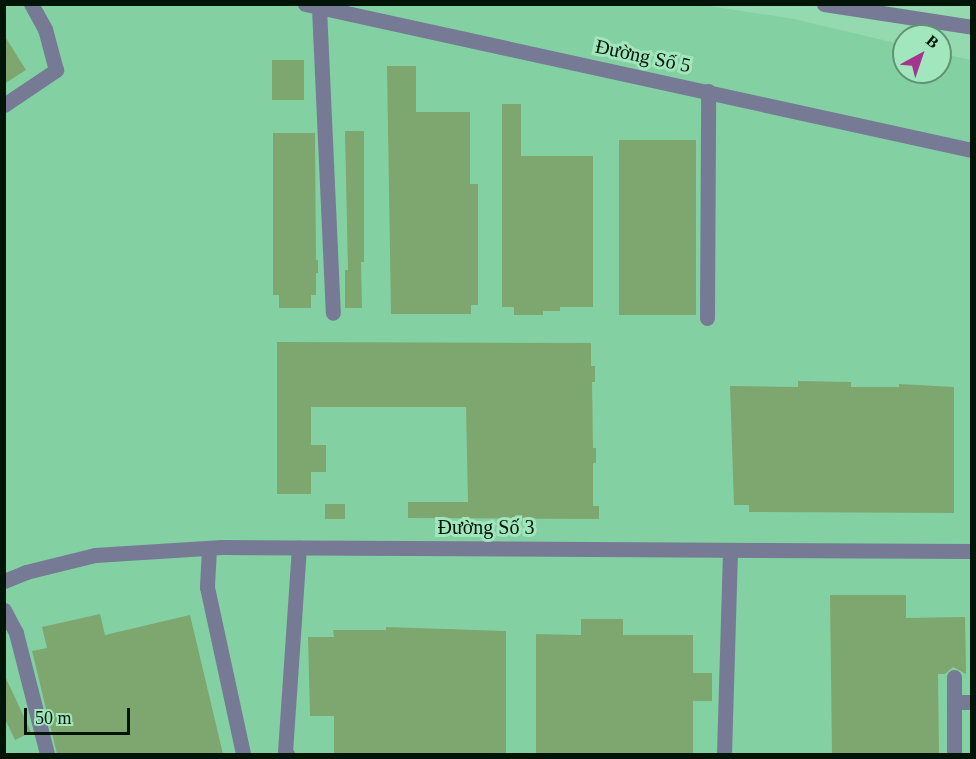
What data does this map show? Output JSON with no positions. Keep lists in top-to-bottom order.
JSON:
{
  "streets": {
    "street": ["Đường Số 5", "Đường Số 3"]
  },
  "scale_bar": "50 m",
  "north": "top right"
}
